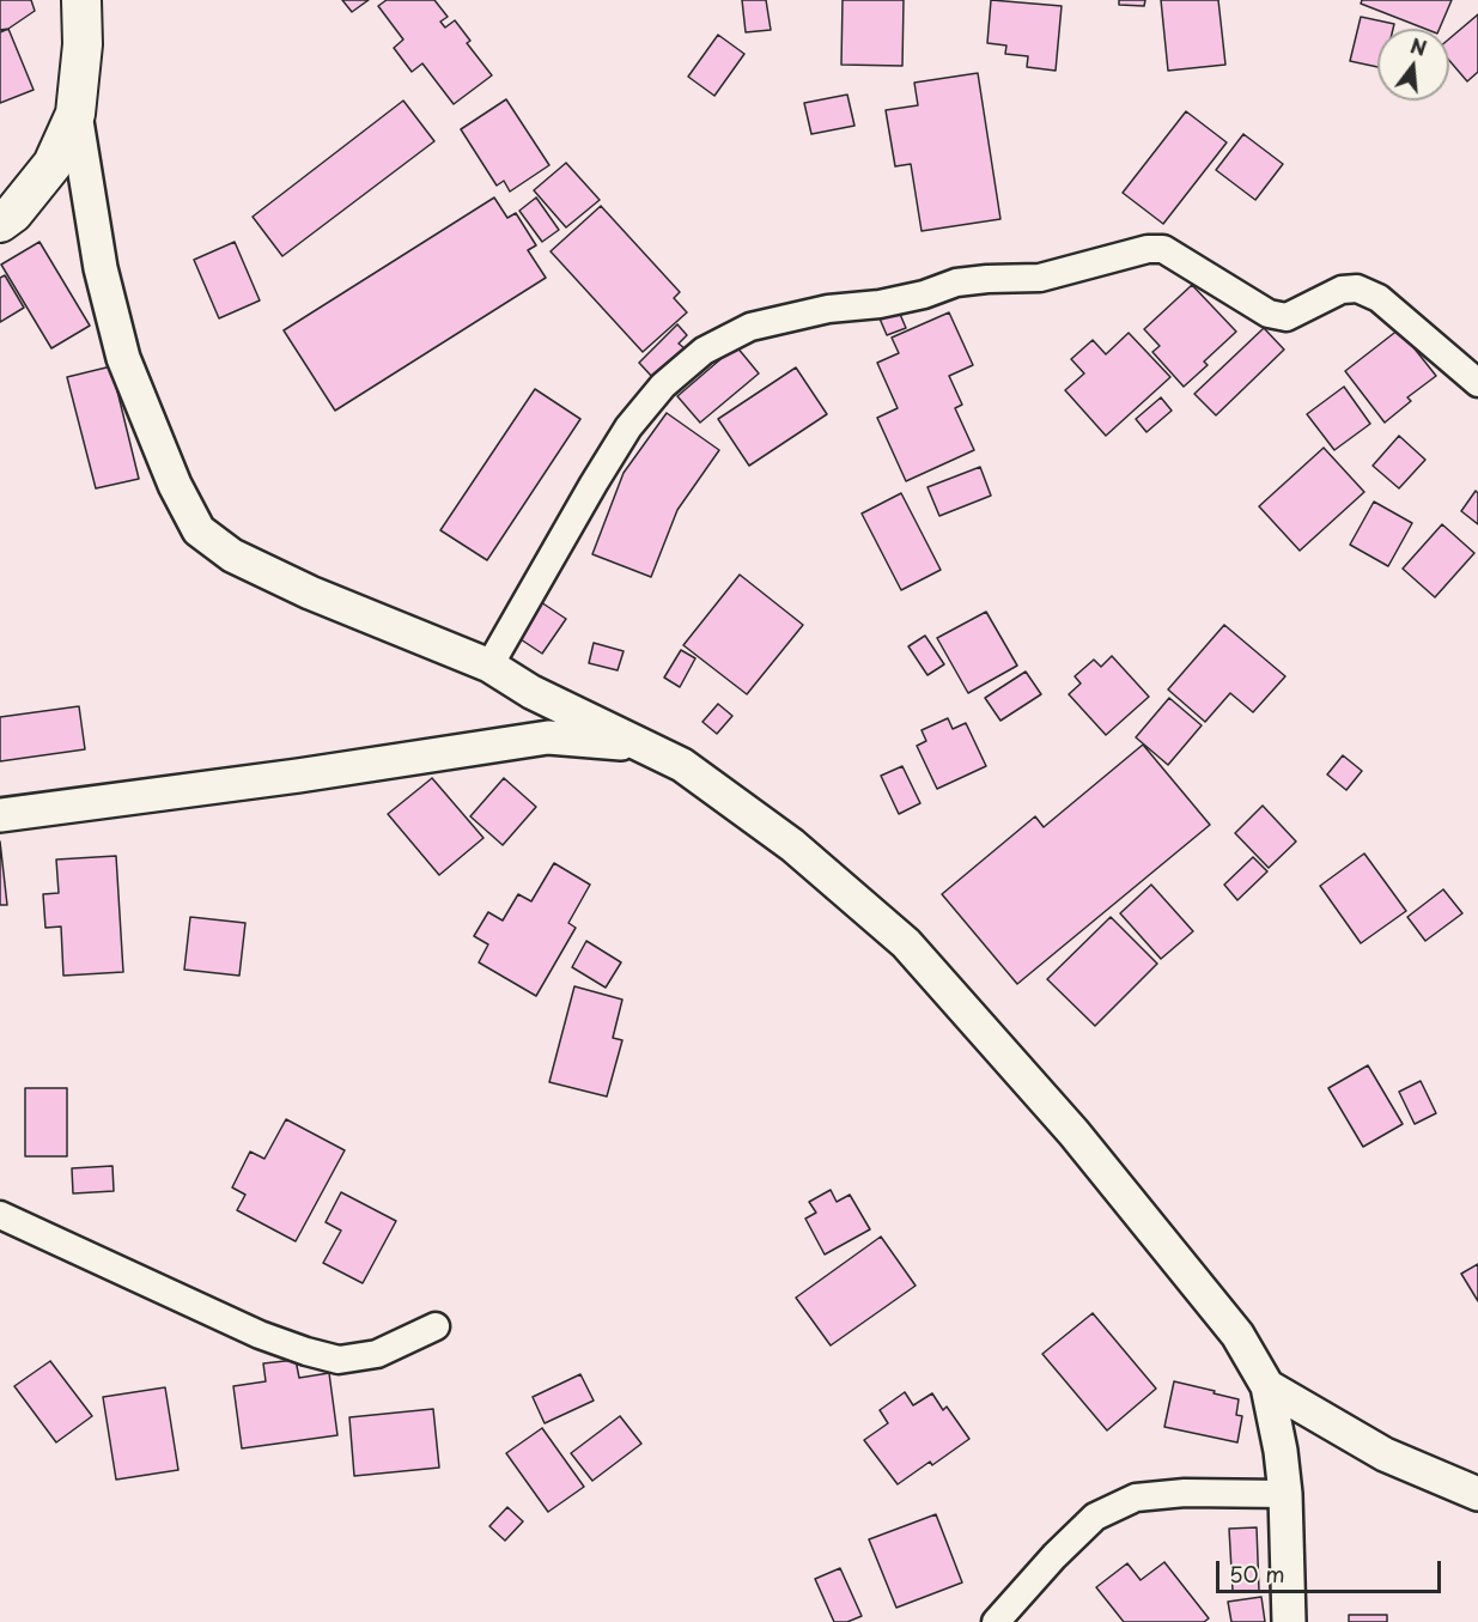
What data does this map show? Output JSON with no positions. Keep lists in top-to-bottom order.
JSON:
{
  "scale_bar": "50 m",
  "north": "top"
}
